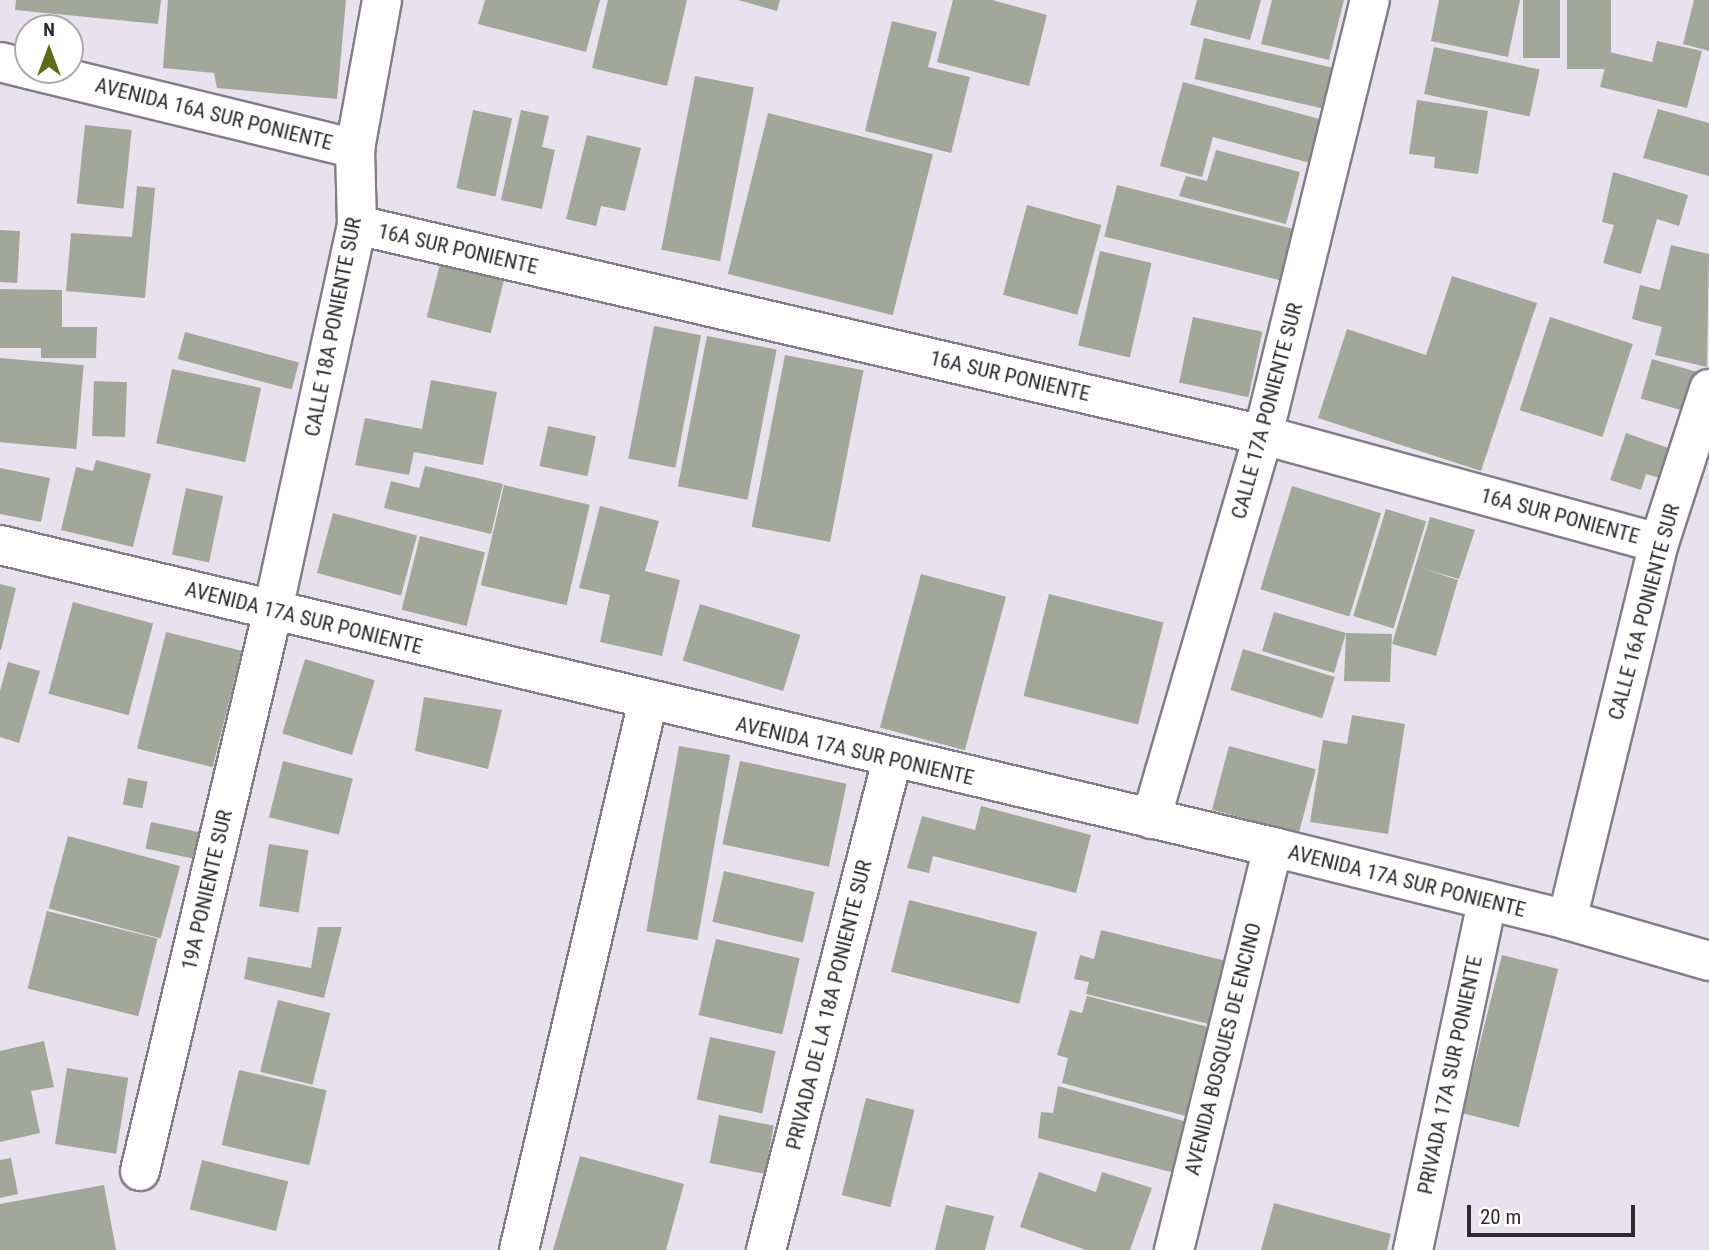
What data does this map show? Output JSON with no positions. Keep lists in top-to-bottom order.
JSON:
{
  "streets": {
    "street": [
      "AVENIDA 16A SUR PONIENTE",
      "16A SUR PONIENTE",
      "CALLE 18A PONIENTE SUR",
      "CALLE 17A PONIENTE SUR",
      "CALLE 16A PONIENTE SUR",
      "AVENIDA 17A SUR PONIENTE",
      "19A PONIENTE SUR",
      "PRIVADA DE LA 18A PONIENTE SUR",
      "AVENIDA BOSQUES DE ENCINO",
      "PRIVADA 17A SUR PONIENTE"
    ]
  },
  "crossings": [
    ["AVENIDA 16A SUR PONIENTE", "CALLE 18A PONIENTE SUR"],
    ["16A SUR PONIENTE", "CALLE 18A PONIENTE SUR"],
    ["16A SUR PONIENTE", "CALLE 17A PONIENTE SUR"],
    ["16A SUR PONIENTE", "CALLE 16A PONIENTE SUR"],
    ["CALLE 18A PONIENTE SUR", "AVENIDA 17A SUR PONIENTE"],
    ["CALLE 18A PONIENTE SUR", "19A PONIENTE SUR"],
    ["CALLE 17A PONIENTE SUR", "AVENIDA 17A SUR PONIENTE"],
    ["CALLE 16A PONIENTE SUR", "AVENIDA 17A SUR PONIENTE"],
    ["AVENIDA 17A SUR PONIENTE", "19A PONIENTE SUR"],
    ["AVENIDA 17A SUR PONIENTE", "PRIVADA DE LA 18A PONIENTE SUR"],
    ["AVENIDA 17A SUR PONIENTE", "AVENIDA BOSQUES DE ENCINO"],
    ["AVENIDA 17A SUR PONIENTE", "PRIVADA 17A SUR PONIENTE"]
  ],
  "scale_bar": "20 m",
  "north": "top"
}
